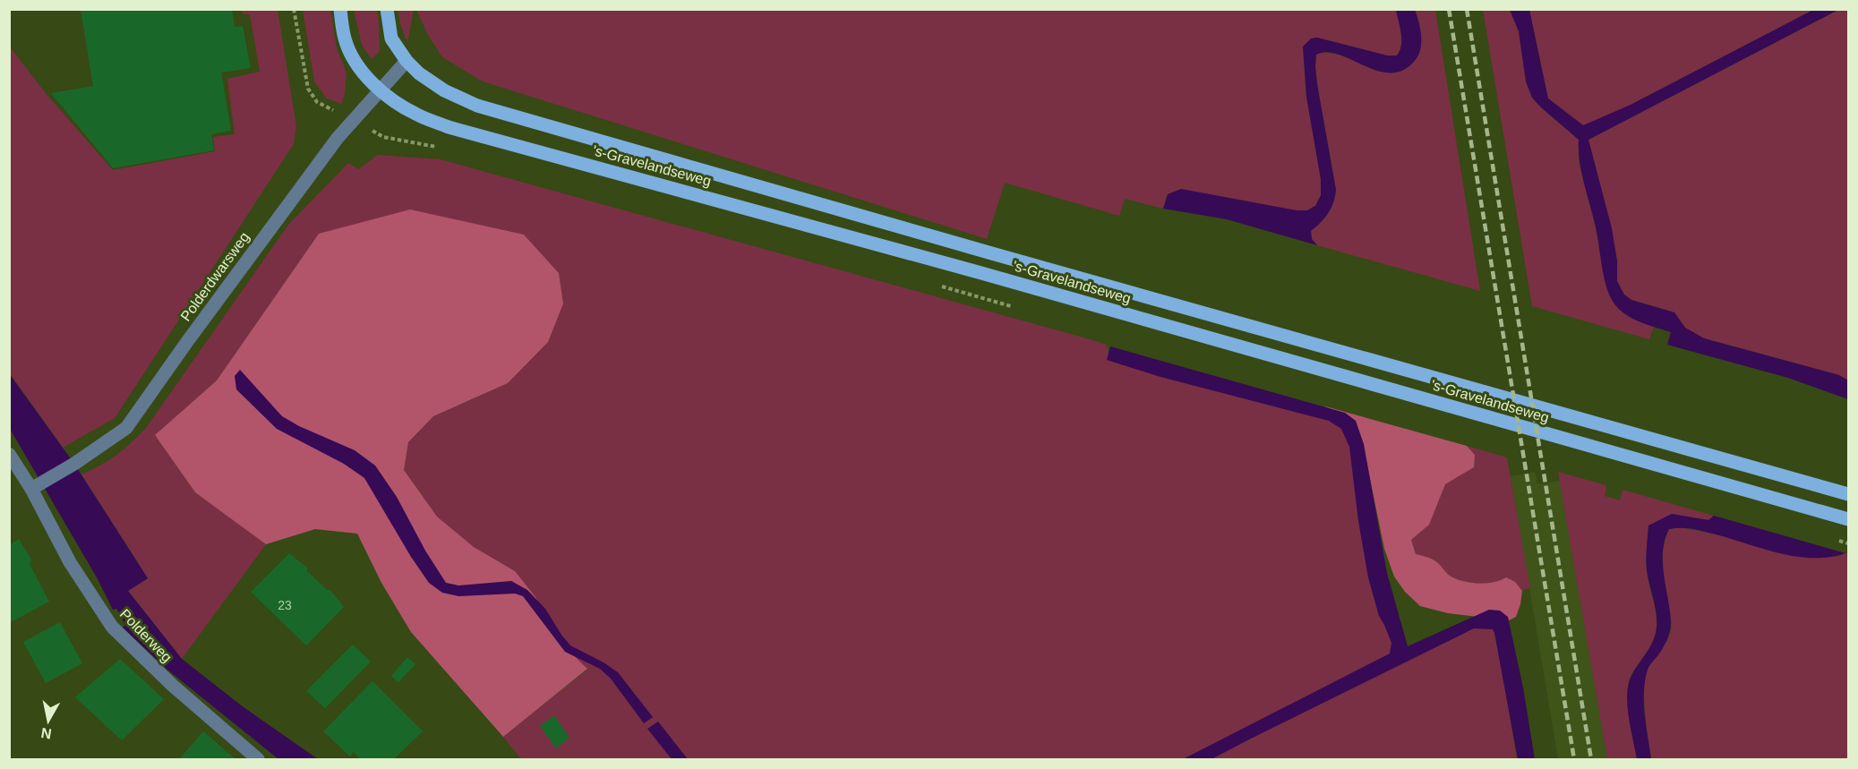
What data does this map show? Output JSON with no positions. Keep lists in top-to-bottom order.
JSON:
{
  "streets": {
    "main road": ["'s-Gravelandseweg"],
    "street": ["Polderdwarsweg", "Polderweg"]
  },
  "crossings": [
    ["'s-Gravelandseweg", "Polderdwarsweg"],
    ["Polderdwarsweg", "Polderweg"]
  ],
  "house_numbers": ["23"],
  "north": "bottom"
}
